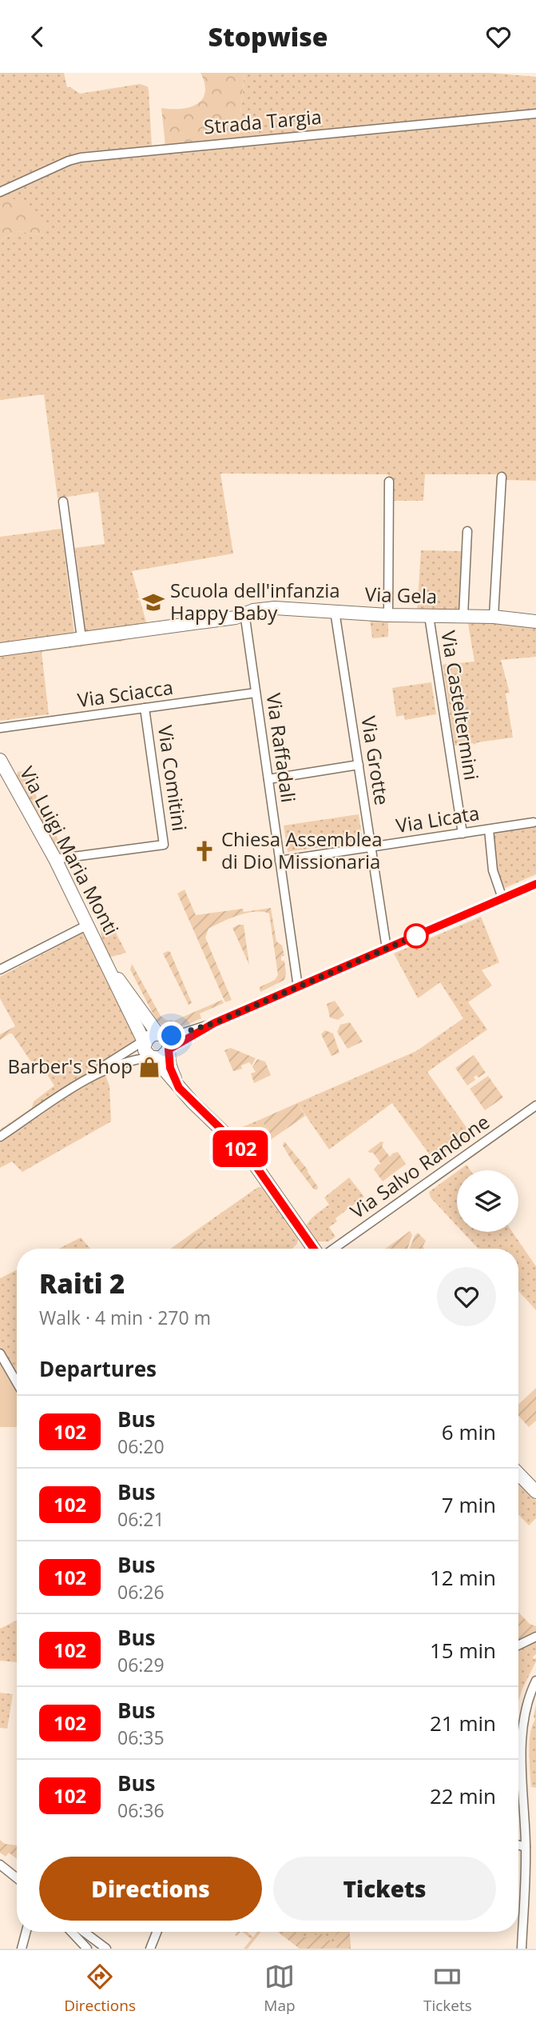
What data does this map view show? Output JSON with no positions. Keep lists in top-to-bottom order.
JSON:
{
  "streets": {
    "street": [
      "Strada Targia",
      "Via Gela",
      "Via Sciacca",
      "Via Casteltermini",
      "Via Raffadali",
      "Via Grotte",
      "Via Comitini",
      "Via Licata",
      "Via Luigi Maria Monti",
      "Via Salvo Randone"
    ]
  },
  "crossings": [
    ["Via Gela", "Via Casteltermini"],
    ["Via Gela", "Via Raffadali"],
    ["Via Gela", "Via Grotte"],
    ["Via Sciacca", "Via Raffadali"],
    ["Via Sciacca", "Via Comitini"],
    ["Via Casteltermini", "Via Licata"],
    ["Via Raffadali", "Via Licata"],
    ["Via Grotte", "Via Licata"],
    ["Via Comitini", "Via Luigi Maria Monti"]
  ],
  "places": {
    "school or university": ["Scuola dell'infanzia Happy Baby"],
    "church": ["Chiesa Assemblea di Dio Missionaria"],
    "shop": ["Barber's Shop"]
  },
  "lines": ["bus line 102"],
  "page": {
    "header": "Stopwise",
    "on_map": "102",
    "heading": [
      ["Raiti 2", "Walk · 4 min · 270 m"],
      "Departures"
    ],
    "list": [
      {
        "mark": "102",
        "name": "Bus",
        "note": "06:20",
        "value": "6 min"
      },
      {
        "mark": "102",
        "name": "Bus",
        "note": "06:21",
        "value": "7 min"
      },
      {
        "mark": "102",
        "name": "Bus",
        "note": "06:26",
        "value": "12 min"
      },
      {
        "mark": "102",
        "name": "Bus",
        "note": "06:29",
        "value": "15 min"
      },
      {
        "mark": "102",
        "name": "Bus",
        "note": "06:35",
        "value": "21 min"
      },
      {
        "mark": "102",
        "name": "Bus",
        "note": "06:36",
        "value": "22 min"
      }
    ],
    "buttons": ["Directions", "Tickets"],
    "tabs": ["Directions", "Map", "Tickets"]
  }
}
